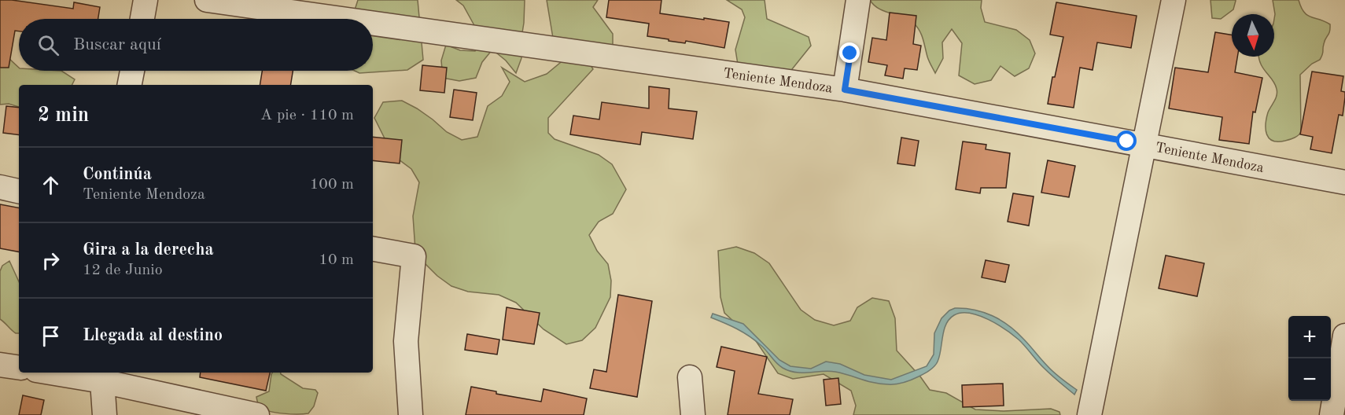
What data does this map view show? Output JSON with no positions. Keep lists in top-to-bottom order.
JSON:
{
  "streets": {
    "street": ["Teniente Mendoza"]
  },
  "north": "bottom",
  "page": {
    "search": "Buscar aquí",
    "heading": ["2 min", "A pie · 110 m"],
    "list": [
      ["Continúa", "Teniente Mendoza", "100 m"],
      ["Gira a la derecha", "12 de Junio", "10 m"],
      "Llegada al destino"
    ],
    "map_buttons": ["+", "−"]
  }
}
